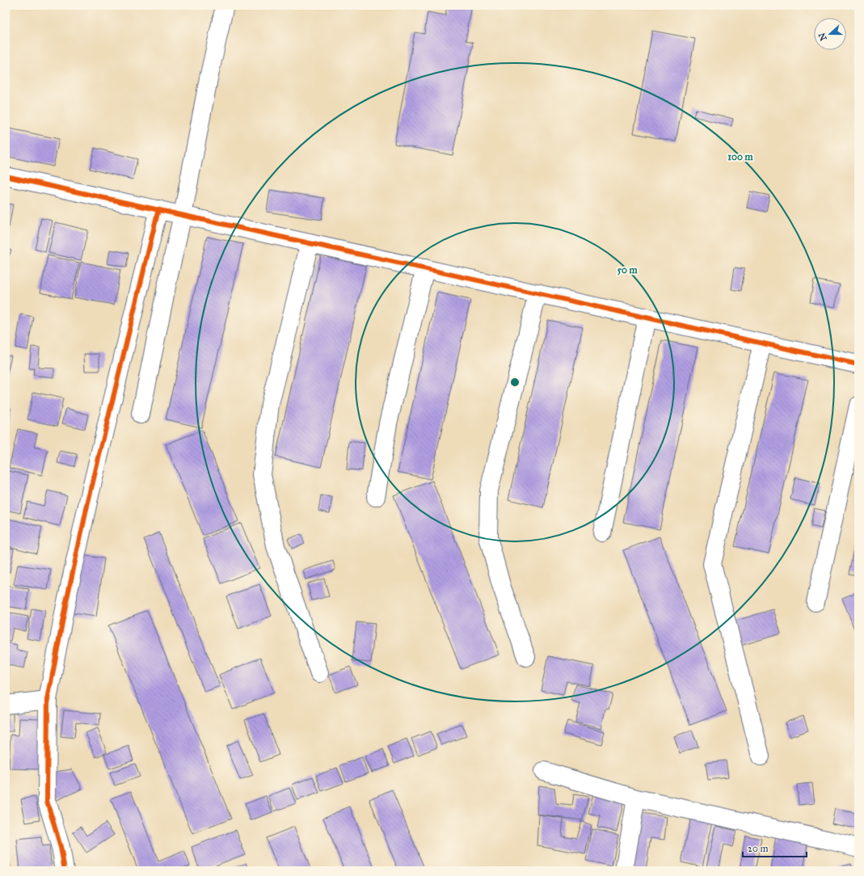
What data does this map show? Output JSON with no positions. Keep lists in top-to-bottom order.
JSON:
{
  "scale_bar": "20 m",
  "north": "left",
  "rings": ["100 m", "50 m"]
}
